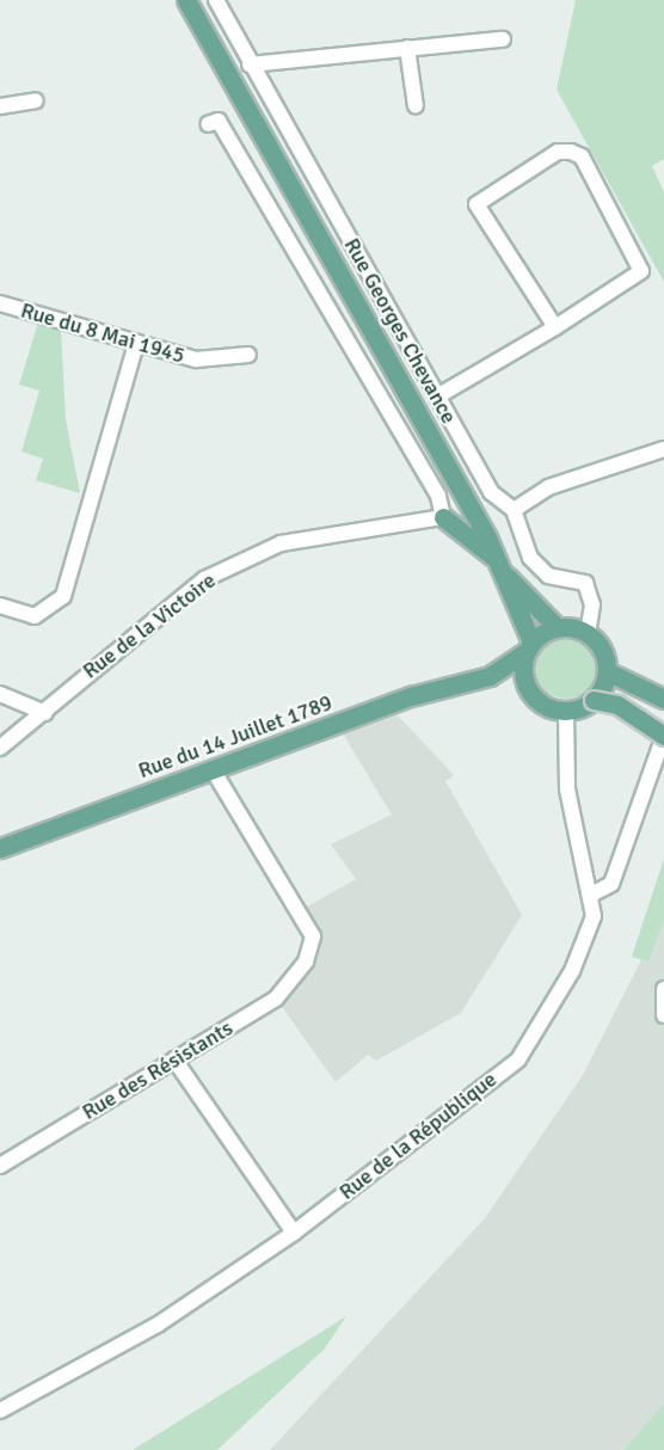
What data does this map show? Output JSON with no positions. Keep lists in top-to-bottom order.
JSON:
{
  "streets": {
    "main road": ["Rue du 14 Juillet 1789"],
    "street": [
      "Rue Georges Chevance",
      "Rue du 8 Mai 1945",
      "Rue de la Victoire",
      "Rue des Résistants",
      "Rue de la République"
    ]
  },
  "crossings": [
    ["Rue Georges Chevance", "Rue du 14 Juillet 1789"],
    ["Rue Georges Chevance", "Rue de la République"],
    ["Rue du 14 Juillet 1789", "Rue des Résistants"],
    ["Rue du 14 Juillet 1789", "Rue de la République"]
  ]
}
